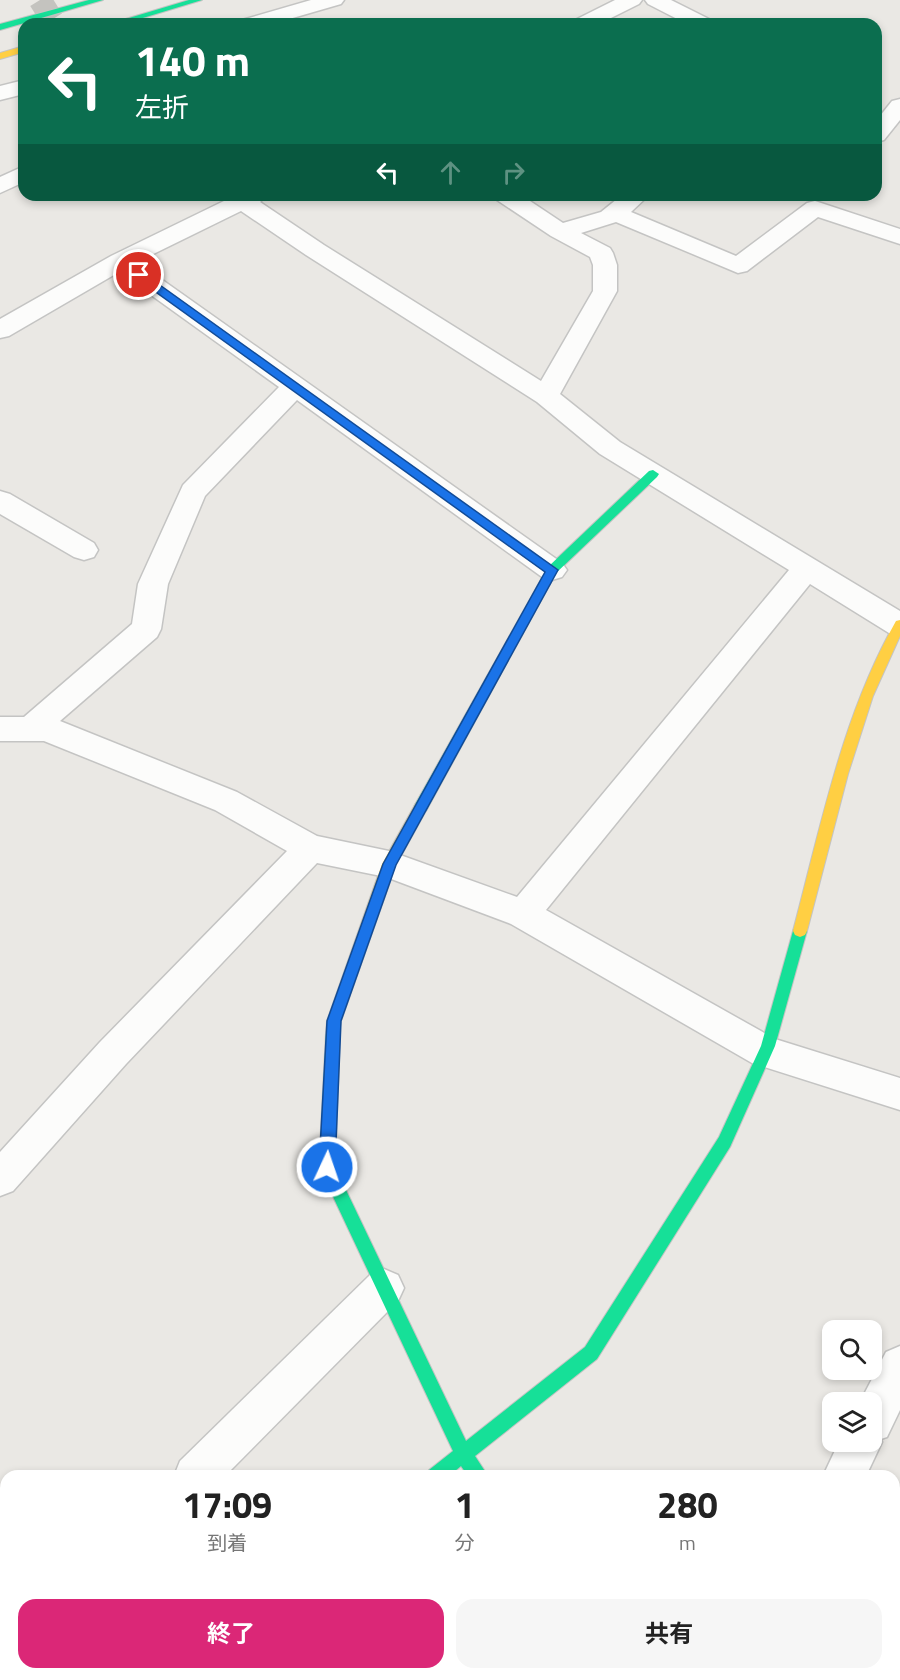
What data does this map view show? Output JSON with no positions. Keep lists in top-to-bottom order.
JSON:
{
  "page": {
    "turn": ["140 m", "左折"],
    "eta": [
      "17:09",
      "到着",
      "1",
      "分",
      "280",
      "m"
    ],
    "buttons": ["終了", "共有"]
  }
}
